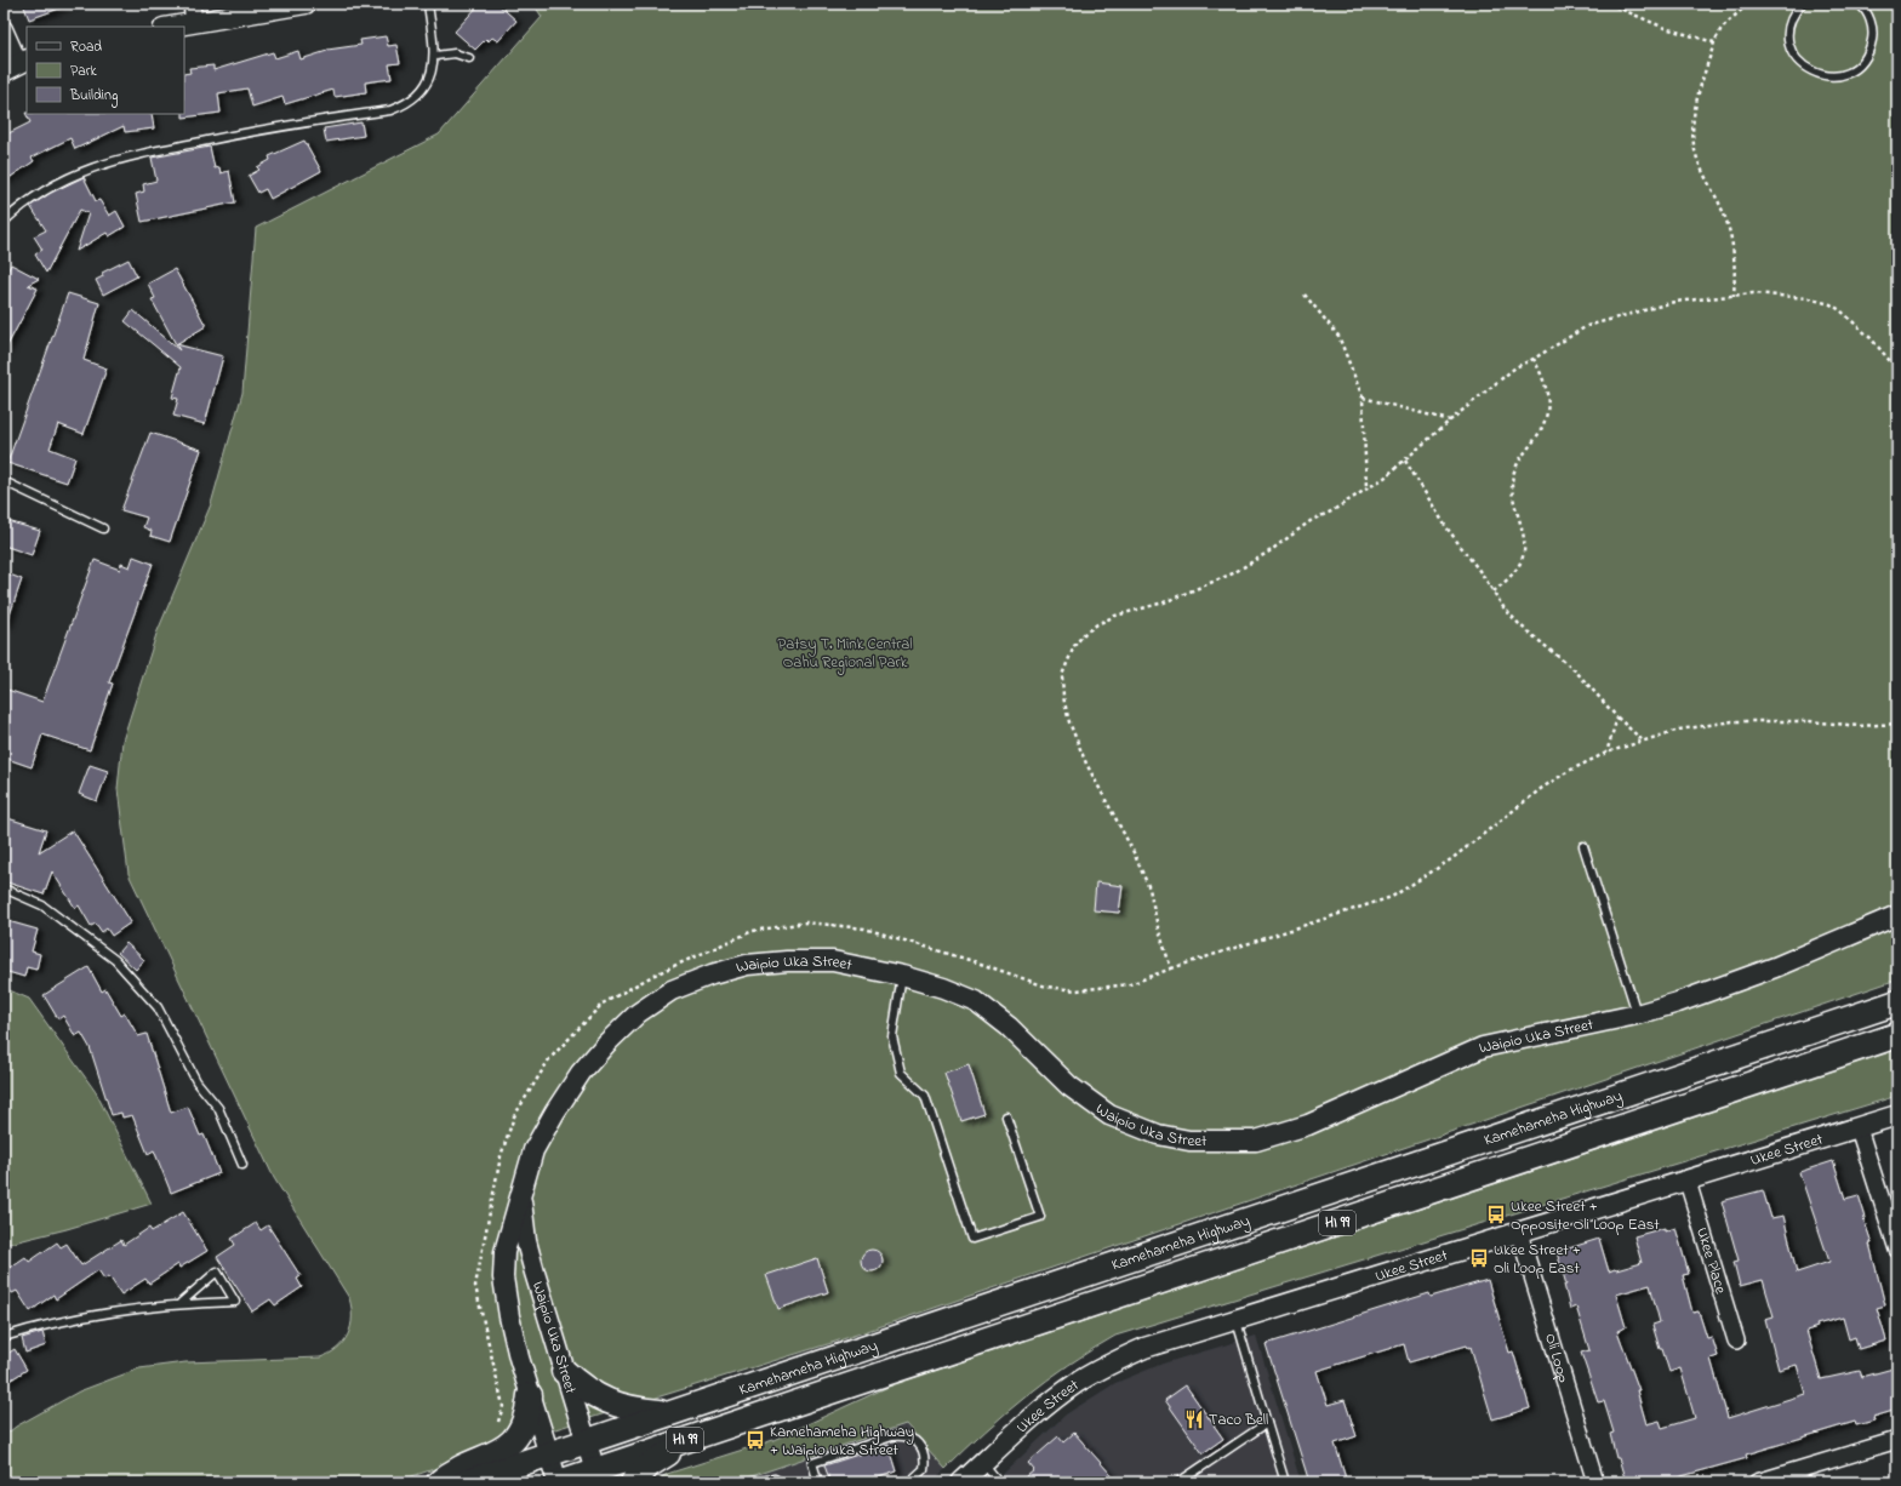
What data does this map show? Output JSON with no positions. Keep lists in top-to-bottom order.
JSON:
{
  "streets": {
    "main road": ["Kamehameha Highway", "HI 99"],
    "street": [
      "Waipio Uka Street",
      "Ukee Street",
      "Ukee Place",
      "Oli Loop"
    ]
  },
  "crossings": [
    ["Waipio Uka Street", "Kamehameha Highway"],
    ["Ukee Street", "Ukee Place"],
    ["Ukee Street", "Oli Loop"]
  ],
  "parks": ["Patsy T. Mink Central Oahu Regional Park"],
  "places": {
    "bus stop": ["Ukee Street + Opposite Oli Loop East", "Ukee Street + Oli Loop East", "Kamehameha Highway + Waipio Uka Street"],
    "restaurant": ["Taco Bell"]
  },
  "legend": ["Road", "Park", "Building"]
}
